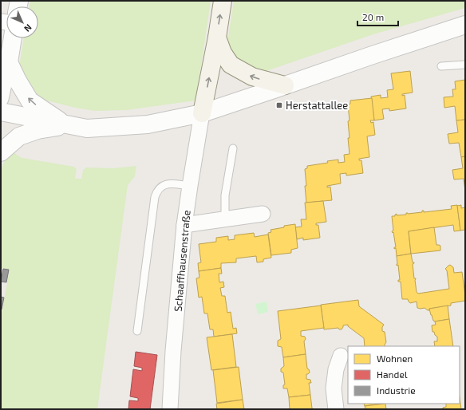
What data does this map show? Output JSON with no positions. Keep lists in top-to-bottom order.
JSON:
{
  "streets": {
    "street": ["Schaaffhausenstraße"]
  },
  "places": {
    "transit": ["Herstattallee"]
  },
  "legend": ["Wohnen", "Handel", "Industrie"],
  "scale_bar": "20 m",
  "north": "bottom right"
}
